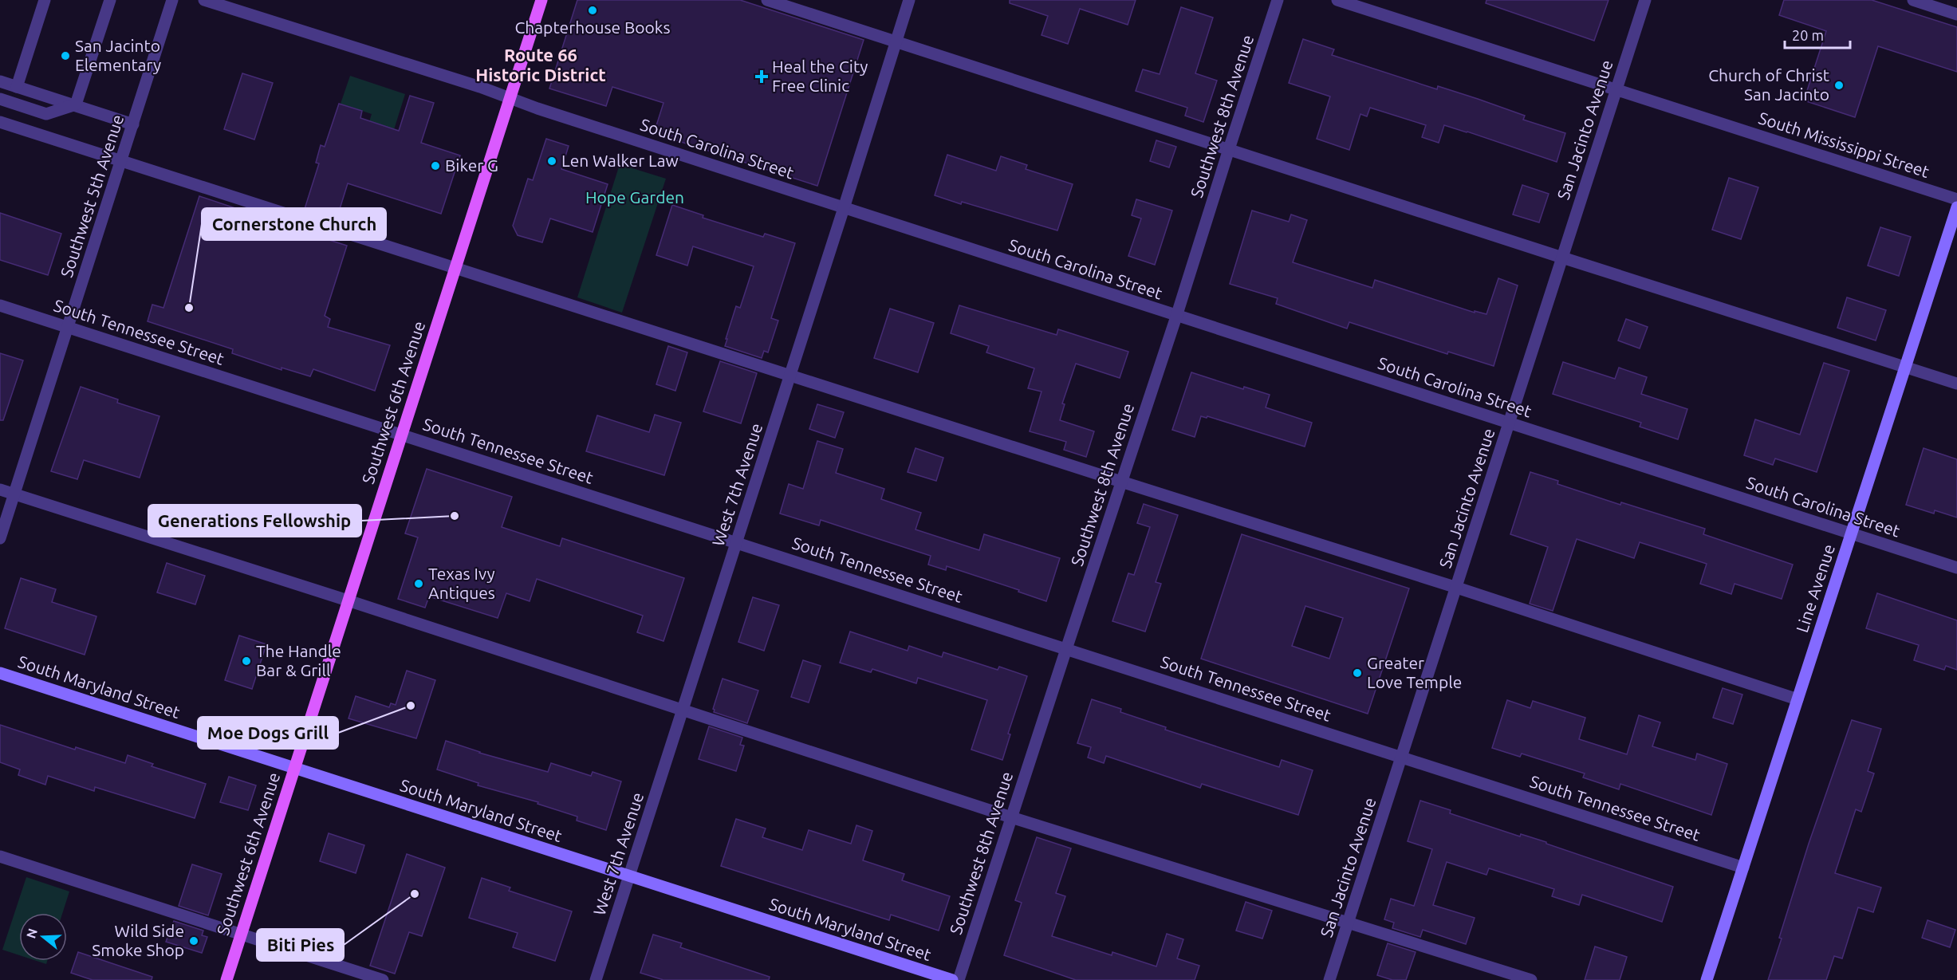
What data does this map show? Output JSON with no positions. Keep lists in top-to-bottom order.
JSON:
{
  "streets": {
    "main road": ["Southwest 6th Avenue"],
    "street": [
      "Southwest 8th Avenue",
      "San Jacinto Avenue",
      "South Mississippi Street",
      "South Carolina Street",
      "Southwest 5th Avenue",
      "South Tennessee Street",
      "West 7th Avenue",
      "Line Avenue",
      "South Maryland Street"
    ]
  },
  "crossings": [
    ["Southwest 8th Avenue", "South Carolina Street"],
    ["Southwest 8th Avenue", "South Tennessee Street"],
    ["San Jacinto Avenue", "South Mississippi Street"],
    ["San Jacinto Avenue", "South Carolina Street"],
    ["San Jacinto Avenue", "South Tennessee Street"],
    ["South Carolina Street", "Southwest 6th Avenue"],
    ["South Carolina Street", "West 7th Avenue"],
    ["South Carolina Street", "Line Avenue"],
    ["Southwest 5th Avenue", "South Tennessee Street"],
    ["South Tennessee Street", "Southwest 6th Avenue"],
    ["South Tennessee Street", "West 7th Avenue"],
    ["South Tennessee Street", "Line Avenue"],
    ["Southwest 6th Avenue", "South Maryland Street"],
    ["West 7th Avenue", "South Maryland Street"]
  ],
  "districts": ["Route 66 Historic District"],
  "parks": ["Hope Garden"],
  "places": {
    "other": [
      "Chapterhouse Books",
      "San Jacinto Elementary",
      "Church of Christ San Jacinto",
      "Len Walker Law",
      "Biker G",
      "Cornerstone Church",
      "Generations Fellowship",
      "Texas Ivy Antiques",
      "The Handle Bar & Grill",
      "Greater Love Temple",
      "Moe Dogs Grill",
      "Biti Pies",
      "Wild Side Smoke Shop"
    ],
    "health": ["Heal the City Free Clinic"]
  },
  "scale_bar": "20 m",
  "north": "left"
}
